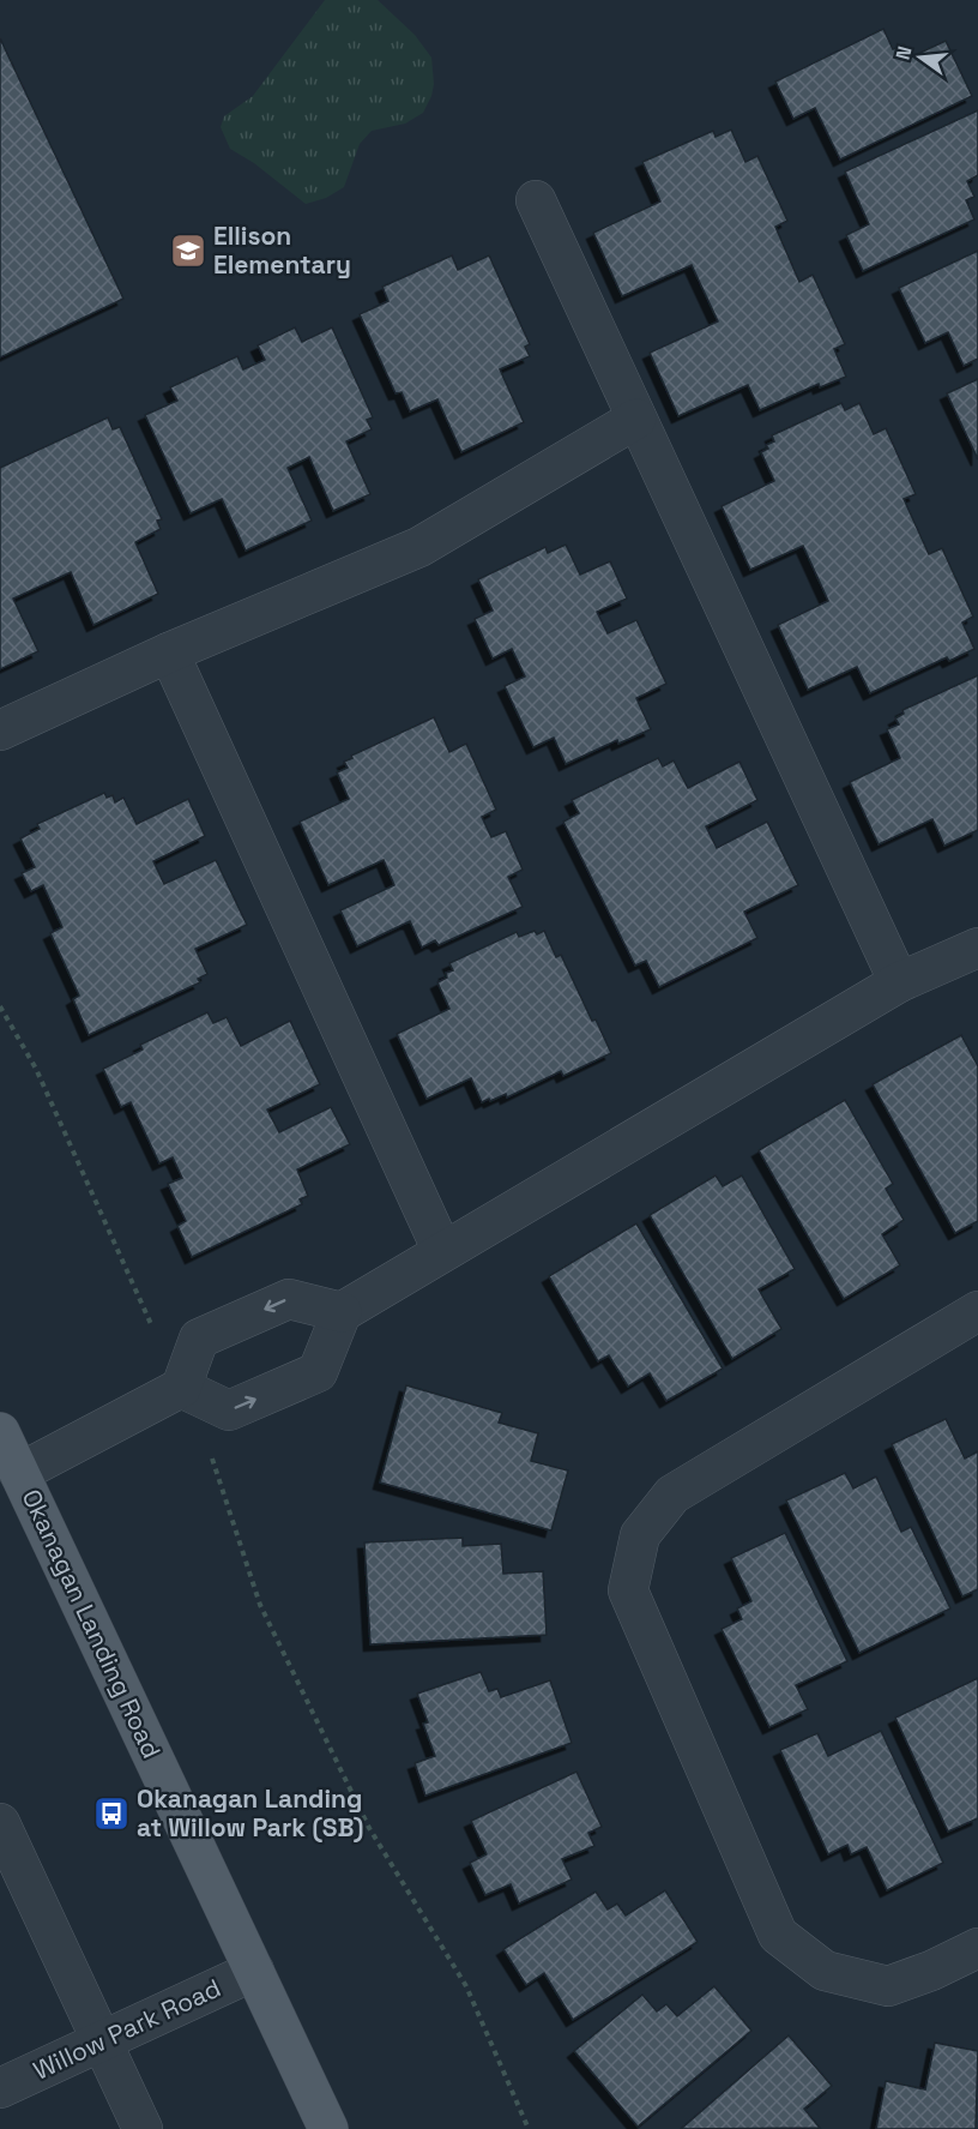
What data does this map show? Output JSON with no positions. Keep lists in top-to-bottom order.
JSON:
{
  "streets": {
    "main road": ["Okanagan Landing Road"],
    "street": ["Willow Park Road"]
  },
  "crossings": [
    ["Okanagan Landing Road", "Willow Park Road"]
  ],
  "places": {
    "school or university": ["Ellison Elementary"],
    "bus stop": ["Okanagan Landing at Willow Park (SB)"]
  },
  "north": "left"
}
